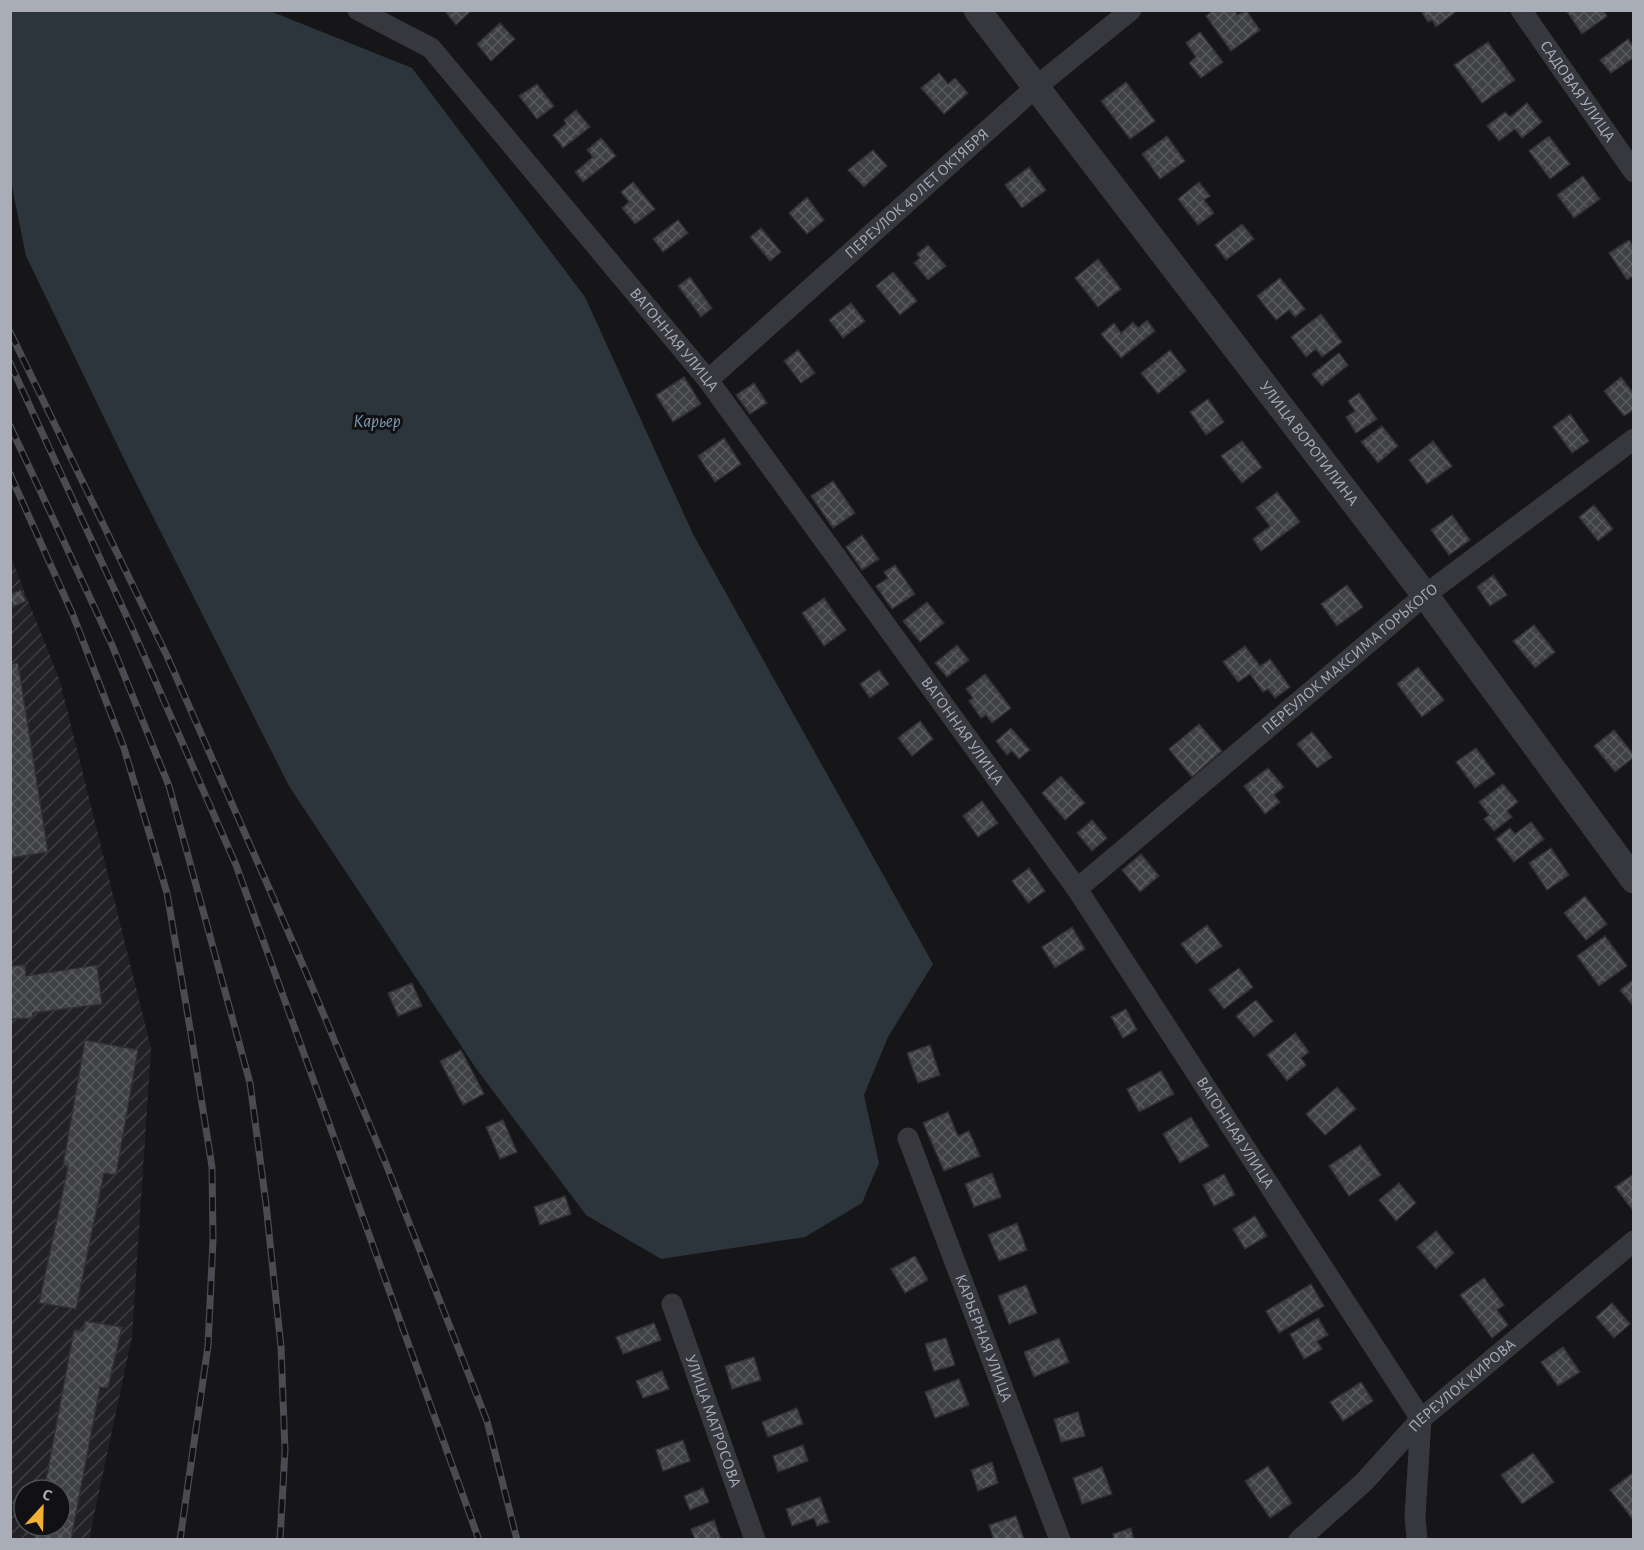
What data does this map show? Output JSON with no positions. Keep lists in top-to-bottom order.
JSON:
{
  "streets": {
    "street": [
      "САДОВАЯ УЛИЦА",
      "ПЕРЕУЛОК 40 ЛЕТ ОКТЯБРЯ",
      "ВАГОННАЯ УЛИЦА",
      "УЛИЦА ВОРОТИЛИНА",
      "ПЕРЕУЛОК МАКСИМА ГОРЬКОГО",
      "КАРЬЕРНАЯ УЛИЦА",
      "ПЕРЕУЛОК КИРОВА",
      "УЛИЦА МАТРОСОВА"
    ]
  },
  "crossings": [
    ["ПЕРЕУЛОК 40 ЛЕТ ОКТЯБРЯ", "ВАГОННАЯ УЛИЦА"],
    ["ПЕРЕУЛОК 40 ЛЕТ ОКТЯБРЯ", "УЛИЦА ВОРОТИЛИНА"],
    ["ВАГОННАЯ УЛИЦА", "ПЕРЕУЛОК МАКСИМА ГОРЬКОГО"],
    ["ВАГОННАЯ УЛИЦА", "ПЕРЕУЛОК КИРОВА"],
    ["УЛИЦА ВОРОТИЛИНА", "ПЕРЕУЛОК МАКСИМА ГОРЬКОГО"]
  ],
  "water": ["Карьер"],
  "north": "top"
}
